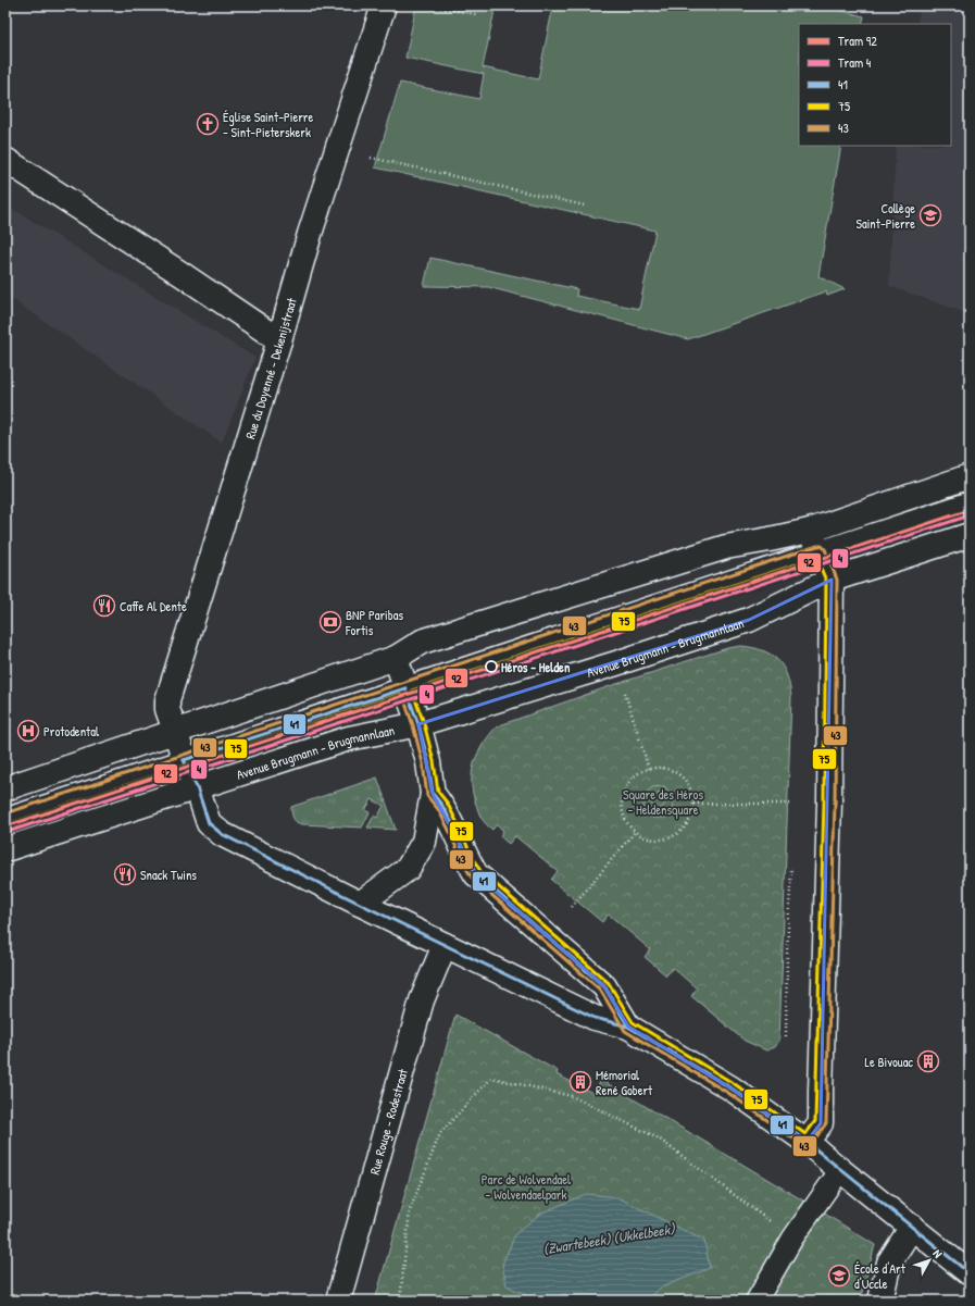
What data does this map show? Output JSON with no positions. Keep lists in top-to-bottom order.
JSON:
{
  "streets": {
    "main road": ["Rue du Doyenné - Dekenijstraat", "Avenue Brugmann - Brugmannlaan", "Rue Rouge - Rodestraat"]
  },
  "crossings": [
    ["Rue du Doyenné - Dekenijstraat", "Avenue Brugmann - Brugmannlaan"],
    ["Rue du Doyenné - Dekenijstraat", "Rue Rouge - Rodestraat"]
  ],
  "water": ["(Zwartebeek) (Ukkelbeek)"],
  "parks": ["Square des Héros - Heldensquare", "Parc de Wolvendael - Wolvendaelpark"],
  "places": {
    "church": ["Église Saint-Pierre - Sint-Pieterskerk"],
    "school or university": ["Collège Saint-Pierre", "École d'Art d'Uccle"],
    "restaurant": ["Caffe Al Dente", "Snack Twins"],
    "bank": ["BNP Paribas Fortis"],
    "other": ["Héros - Helden"],
    "hospital": ["Protodental"],
    "building": ["Le Bivouac", "Mémorial René Gobert"]
  },
  "lines": [
    "tram line 92",
    "tram line 4",
    "transit line 43",
    "transit line 75",
    "transit line 41"
  ],
  "legend": [
    "Tram 92",
    "Tram 4",
    "41",
    "75",
    "43"
  ],
  "north": "top right"
}
